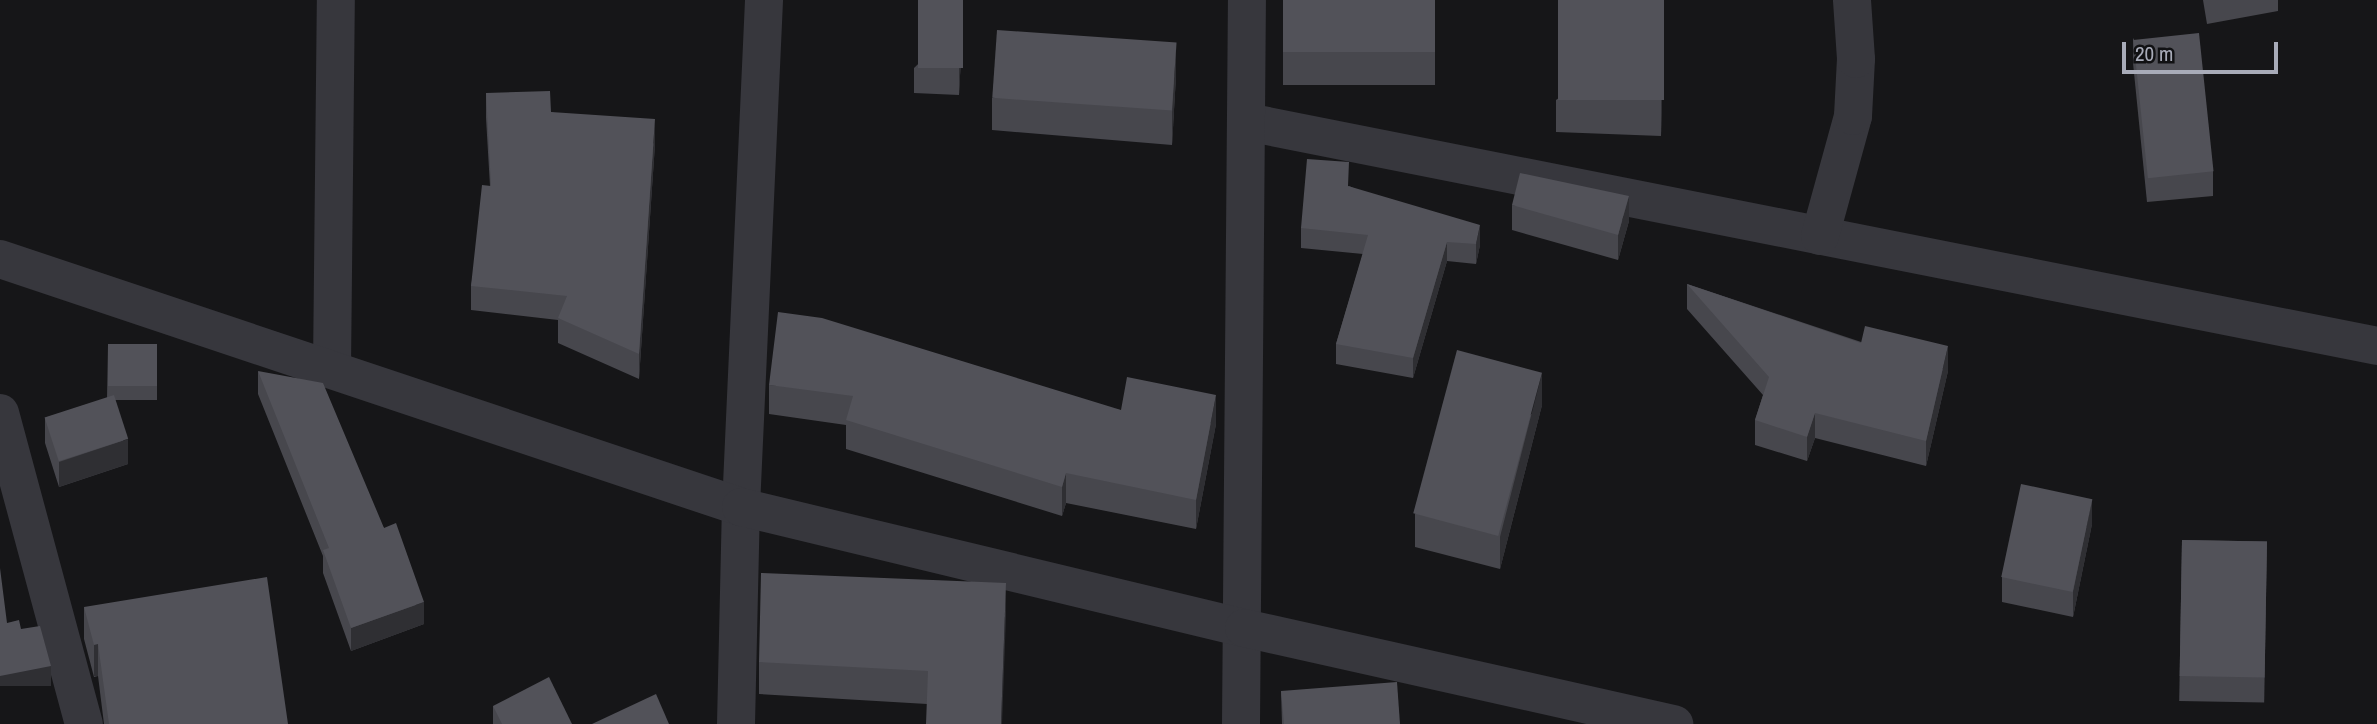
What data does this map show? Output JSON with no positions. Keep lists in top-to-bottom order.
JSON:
{
  "scale_bar": "20 m"
}
